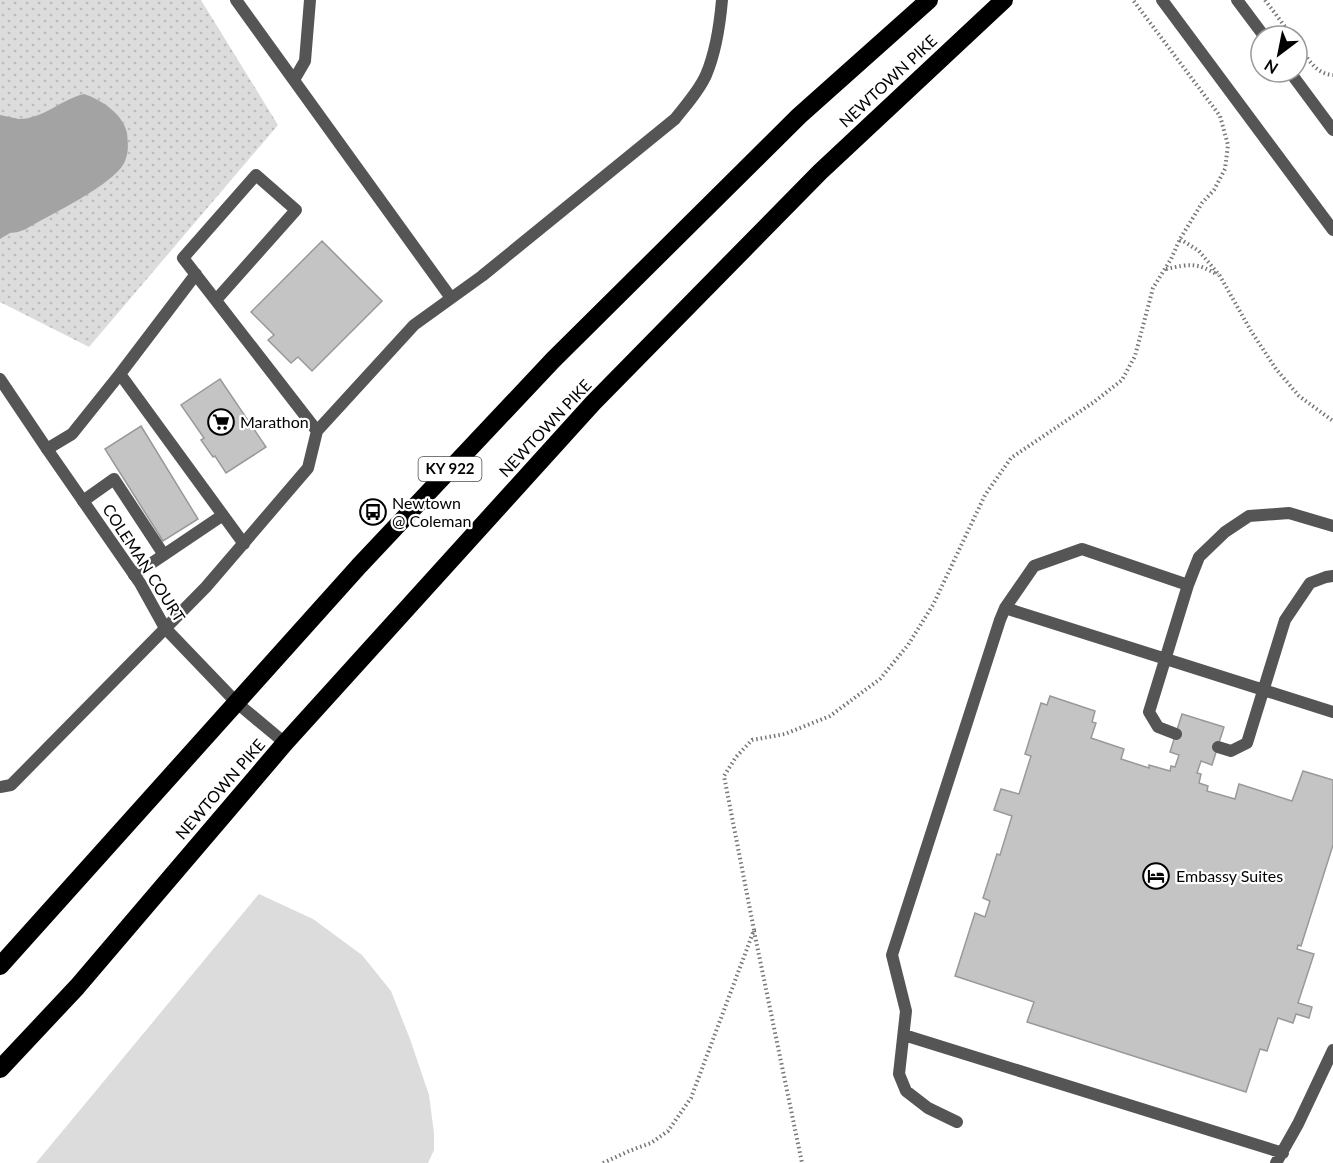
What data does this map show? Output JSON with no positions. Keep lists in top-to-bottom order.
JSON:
{
  "streets": {
    "highway": ["NEWTOWN PIKE", "KY 922"],
    "street": ["COLEMAN COURT"]
  },
  "crossings": [
    ["NEWTOWN PIKE", "COLEMAN COURT"]
  ],
  "places": {
    "supermarket": ["Marathon"],
    "bus stop": ["Newtown @ Coleman"],
    "hotel": ["Embassy Suites"]
  },
  "north": "bottom left"
}
